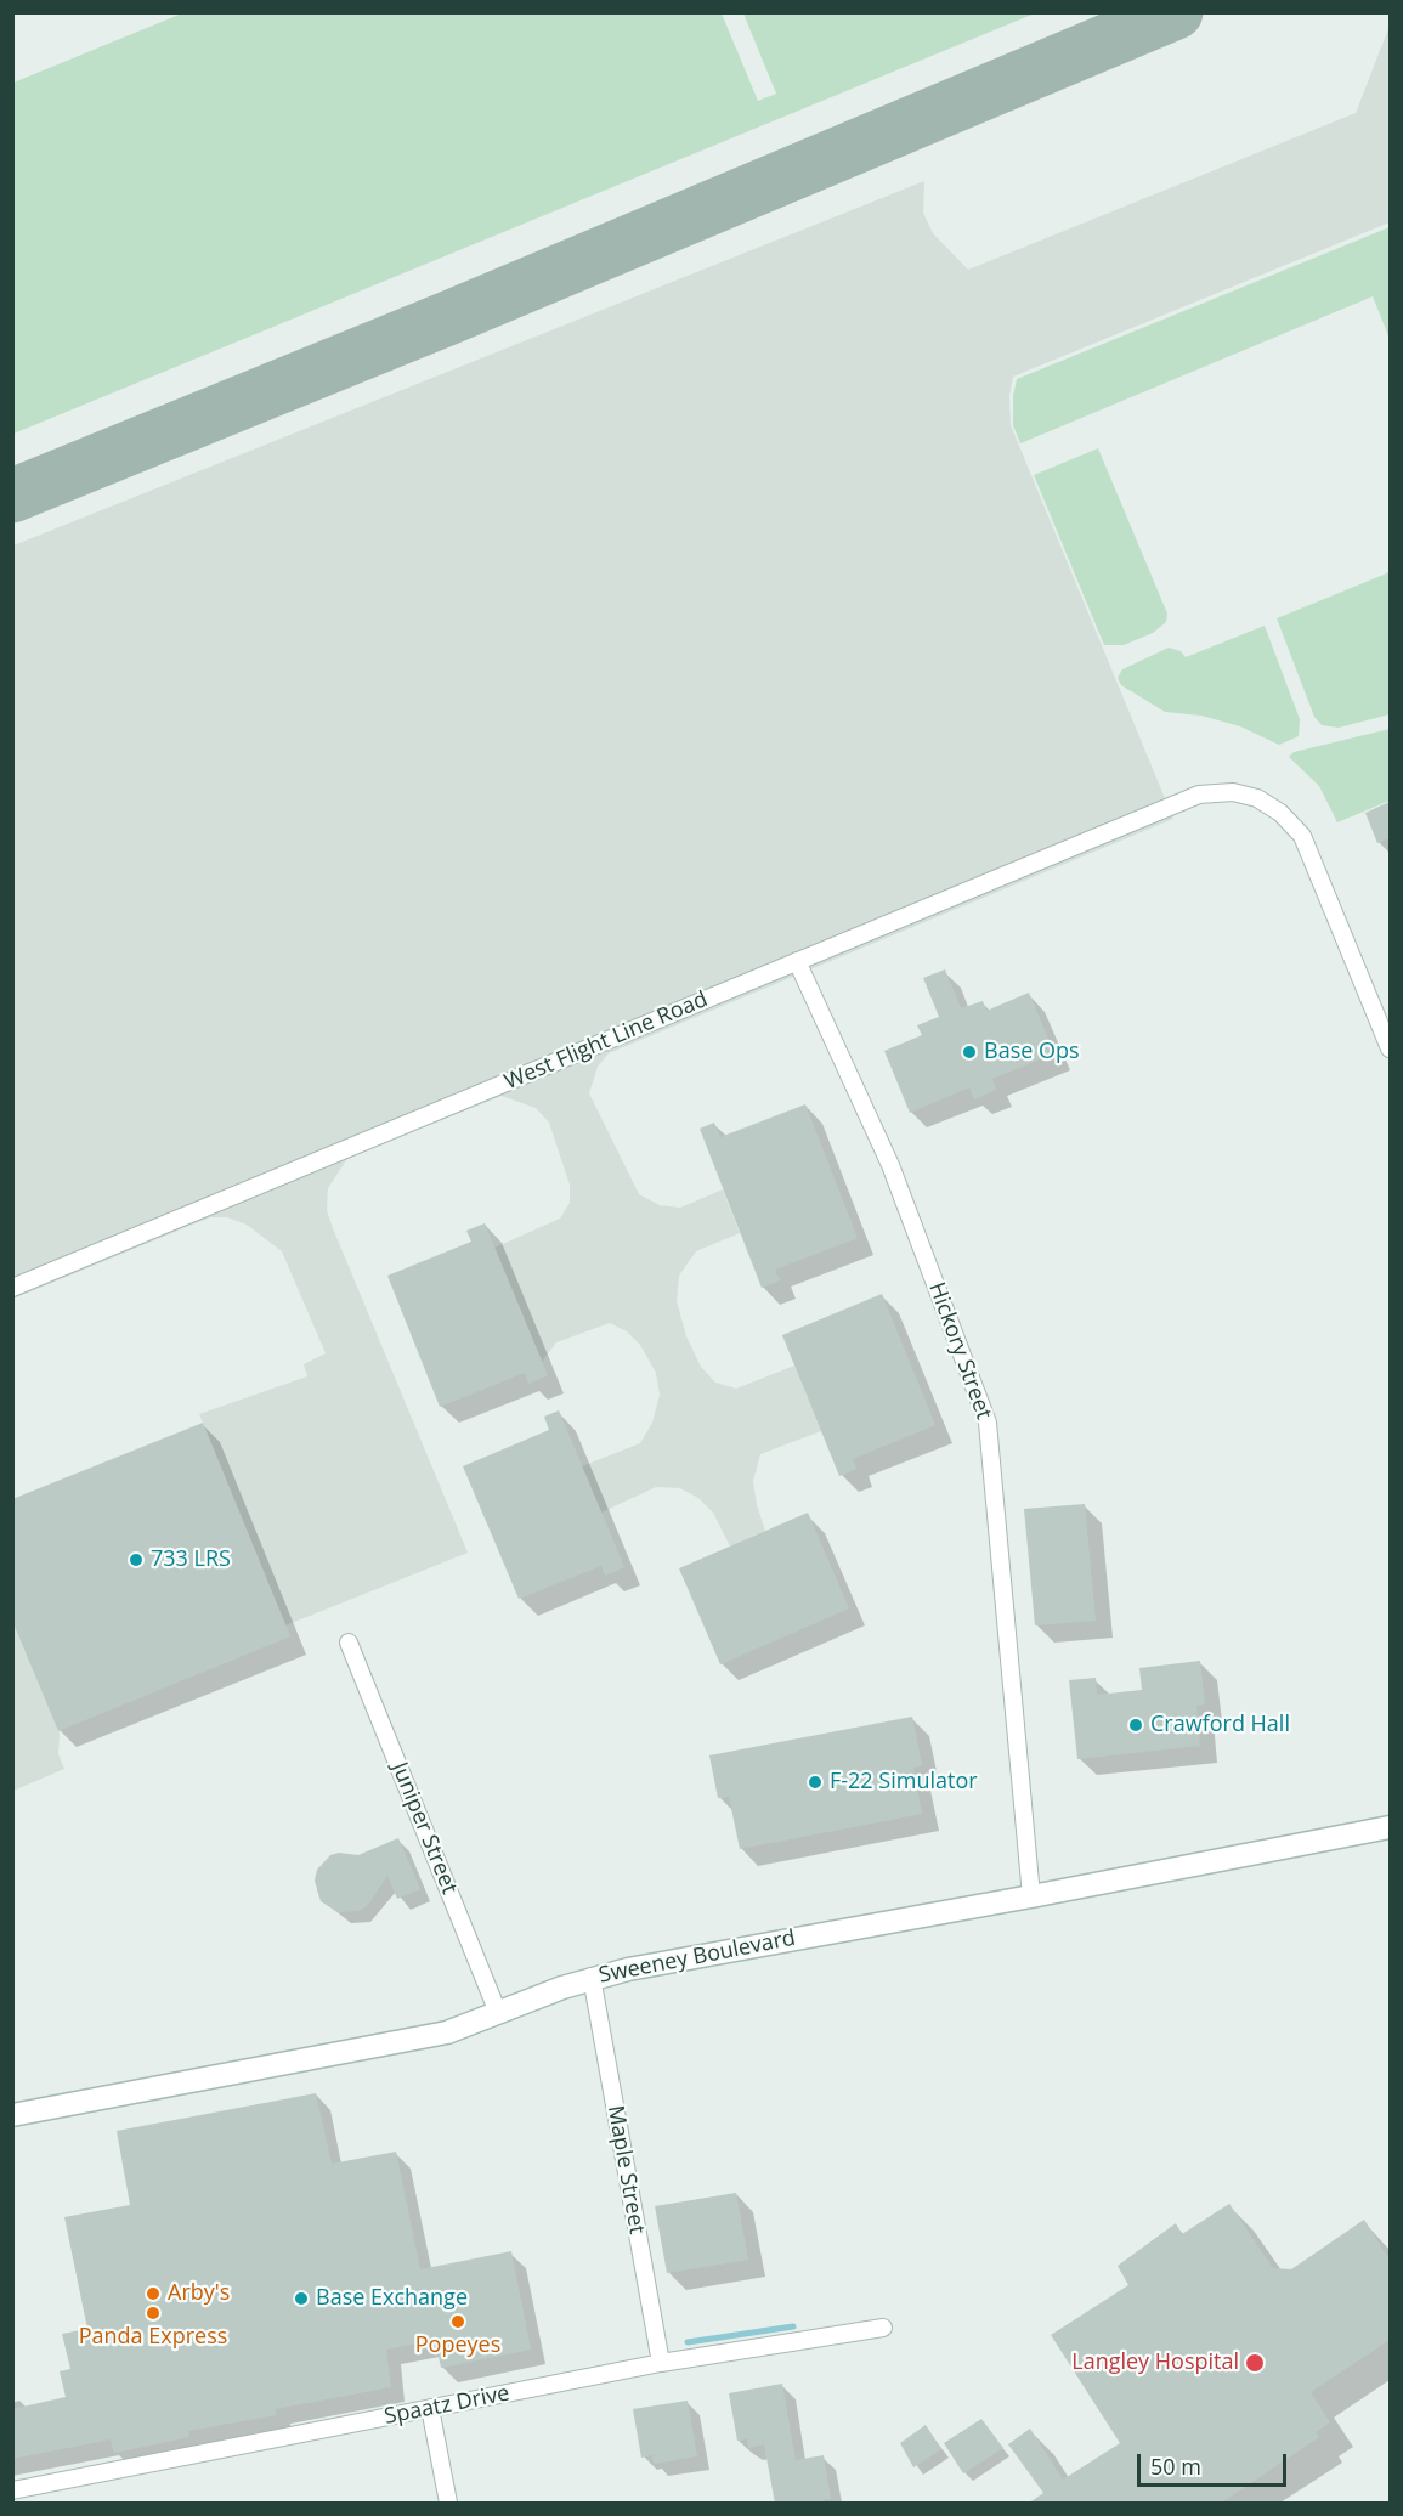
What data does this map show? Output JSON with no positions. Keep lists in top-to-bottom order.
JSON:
{
  "streets": {
    "main road": ["Sweeney Boulevard"],
    "street": [
      "West Flight Line Road",
      "Hickory Street",
      "Juniper Street",
      "Maple Street",
      "Spaatz Drive"
    ]
  },
  "crossings": [
    ["West Flight Line Road", "Hickory Street"],
    ["Hickory Street", "Sweeney Boulevard"],
    ["Juniper Street", "Sweeney Boulevard"],
    ["Sweeney Boulevard", "Maple Street"],
    ["Maple Street", "Spaatz Drive"]
  ],
  "places": [
    "Base Ops",
    "733 LRS",
    "Crawford Hall",
    "F-22 Simulator",
    "Arby's",
    "Base Exchange",
    "Panda Express",
    "Popeyes",
    "Langley Hospital"
  ],
  "scale_bar": "50 m"
}
